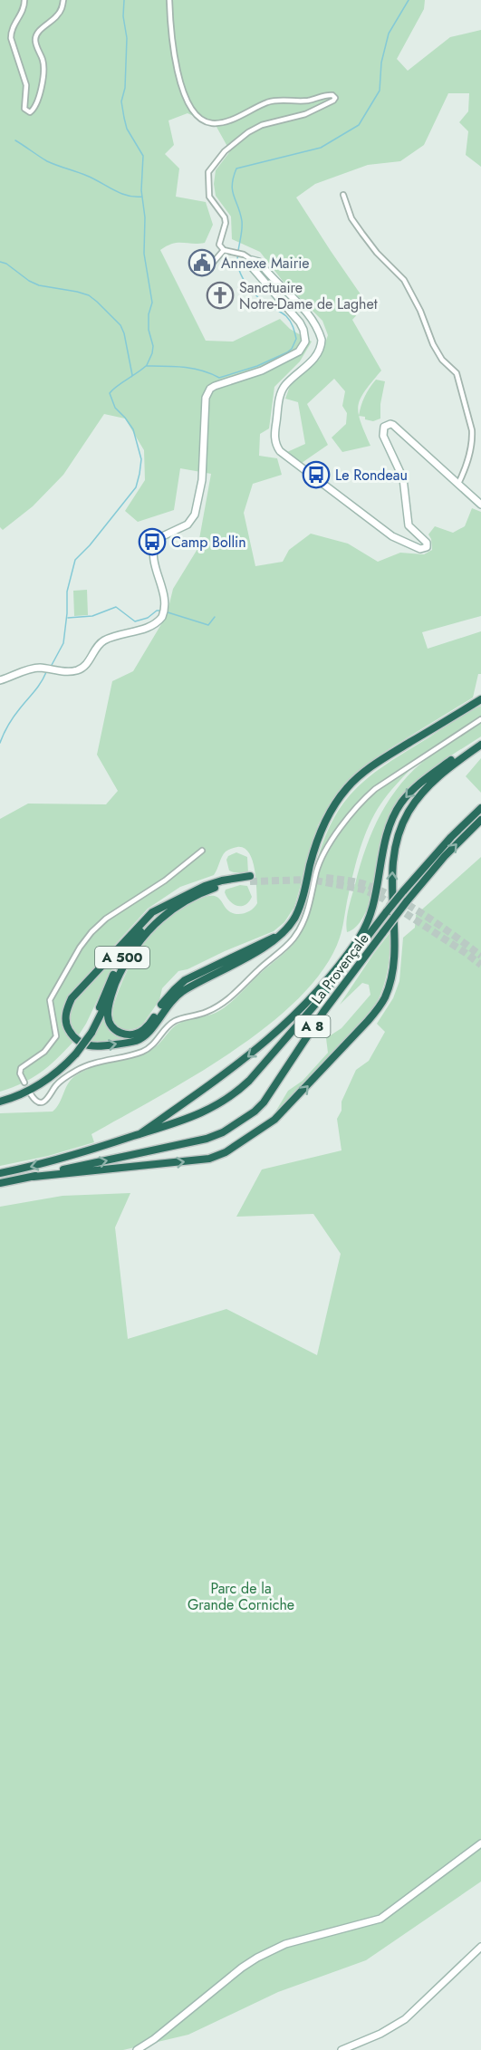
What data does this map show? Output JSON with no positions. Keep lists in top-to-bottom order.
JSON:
{
  "streets": {
    "highway": ["A 500", "La Provençale", "A 8"]
  },
  "parks": ["Parc de la Grande Corniche"],
  "places": {
    "public building": ["Annexe Mairie"],
    "church": ["Sanctuaire Notre-Dame de Laghet"],
    "bus stop": ["Le Rondeau", "Camp Bollin"]
  }
}
